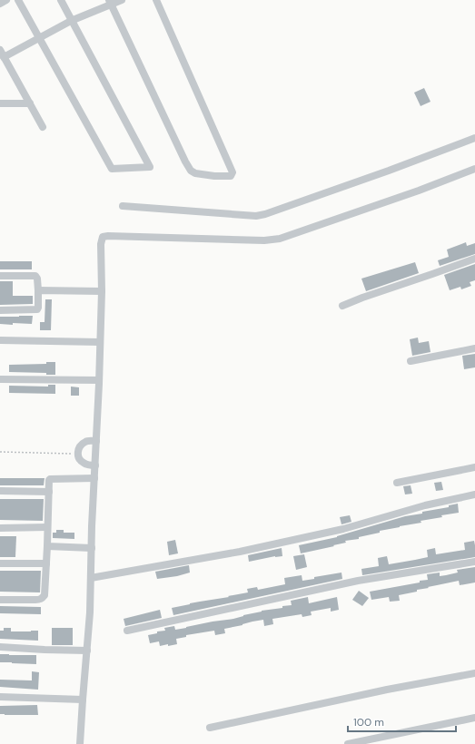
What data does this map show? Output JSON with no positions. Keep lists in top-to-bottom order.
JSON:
{
  "scale_bar": "100 m"
}
